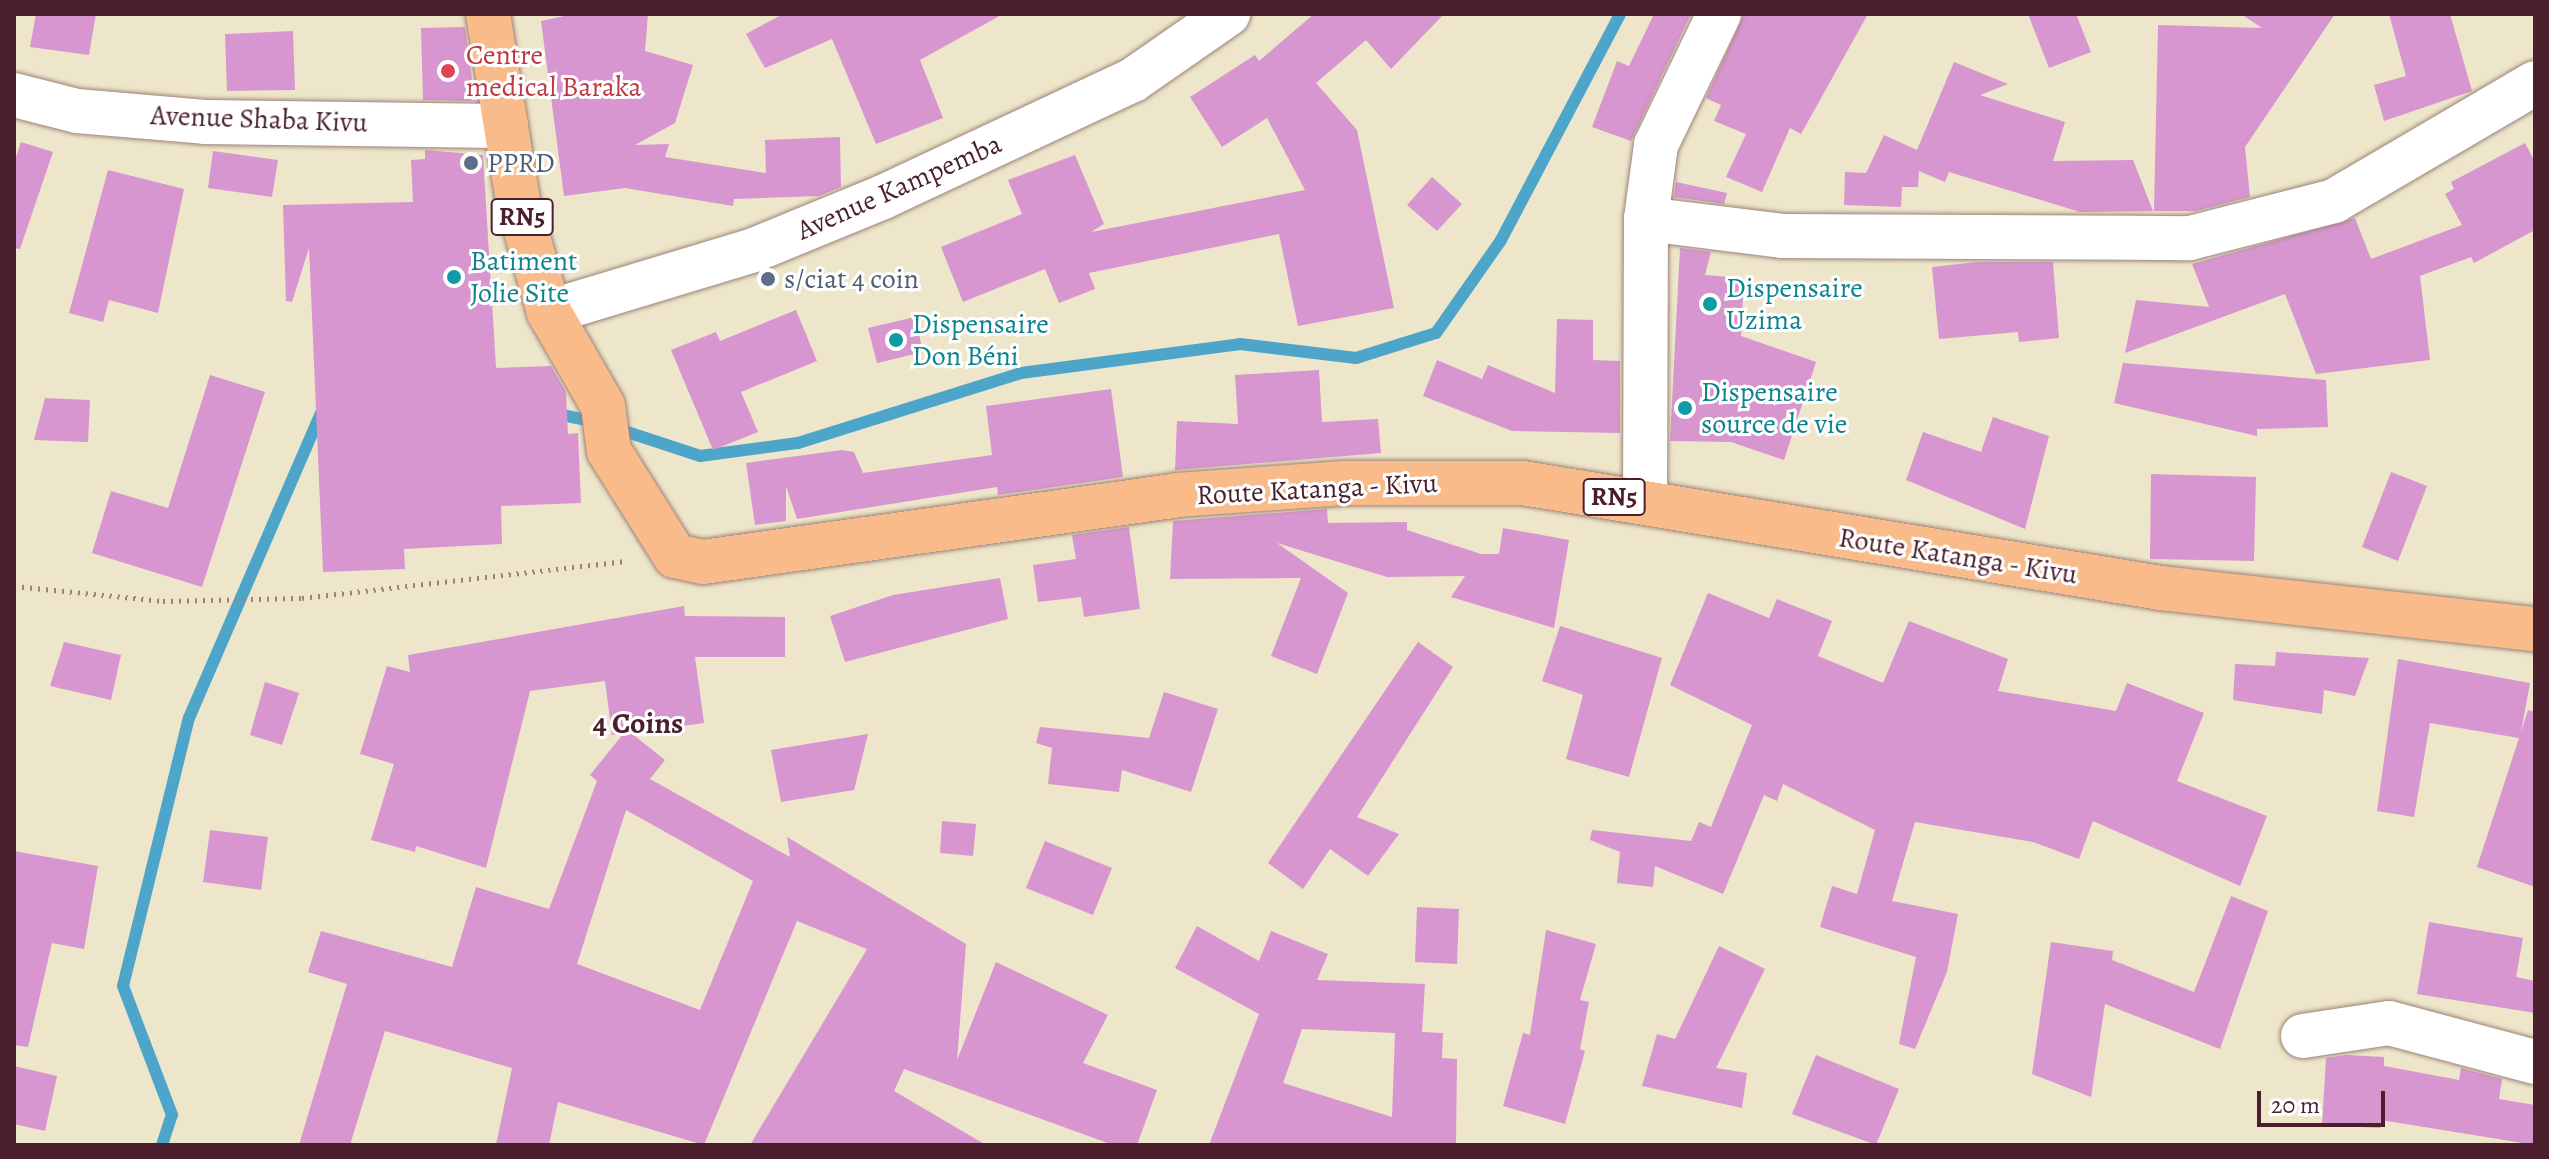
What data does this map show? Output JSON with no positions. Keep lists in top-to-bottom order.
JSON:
{
  "streets": {
    "highway": ["RN5", "Route Katanga - Kivu"],
    "street": ["Avenue Shaba Kivu", "Avenue Kampemba"]
  },
  "crossings": [
    ["Avenue Shaba Kivu", "RN5"],
    ["Avenue Kampemba", "RN5"],
    ["RN5", "Route Katanga - Kivu"]
  ],
  "districts": ["4 Coins"],
  "places": [
    "Centre medical Baraka",
    "PPRD",
    "Batiment Jolie Site",
    "s/ciat 4 coin",
    "Dispensaire Uzima",
    "Dispensaire Don Béni",
    "Dispensaire source de vie"
  ],
  "scale_bar": "20 m"
}
